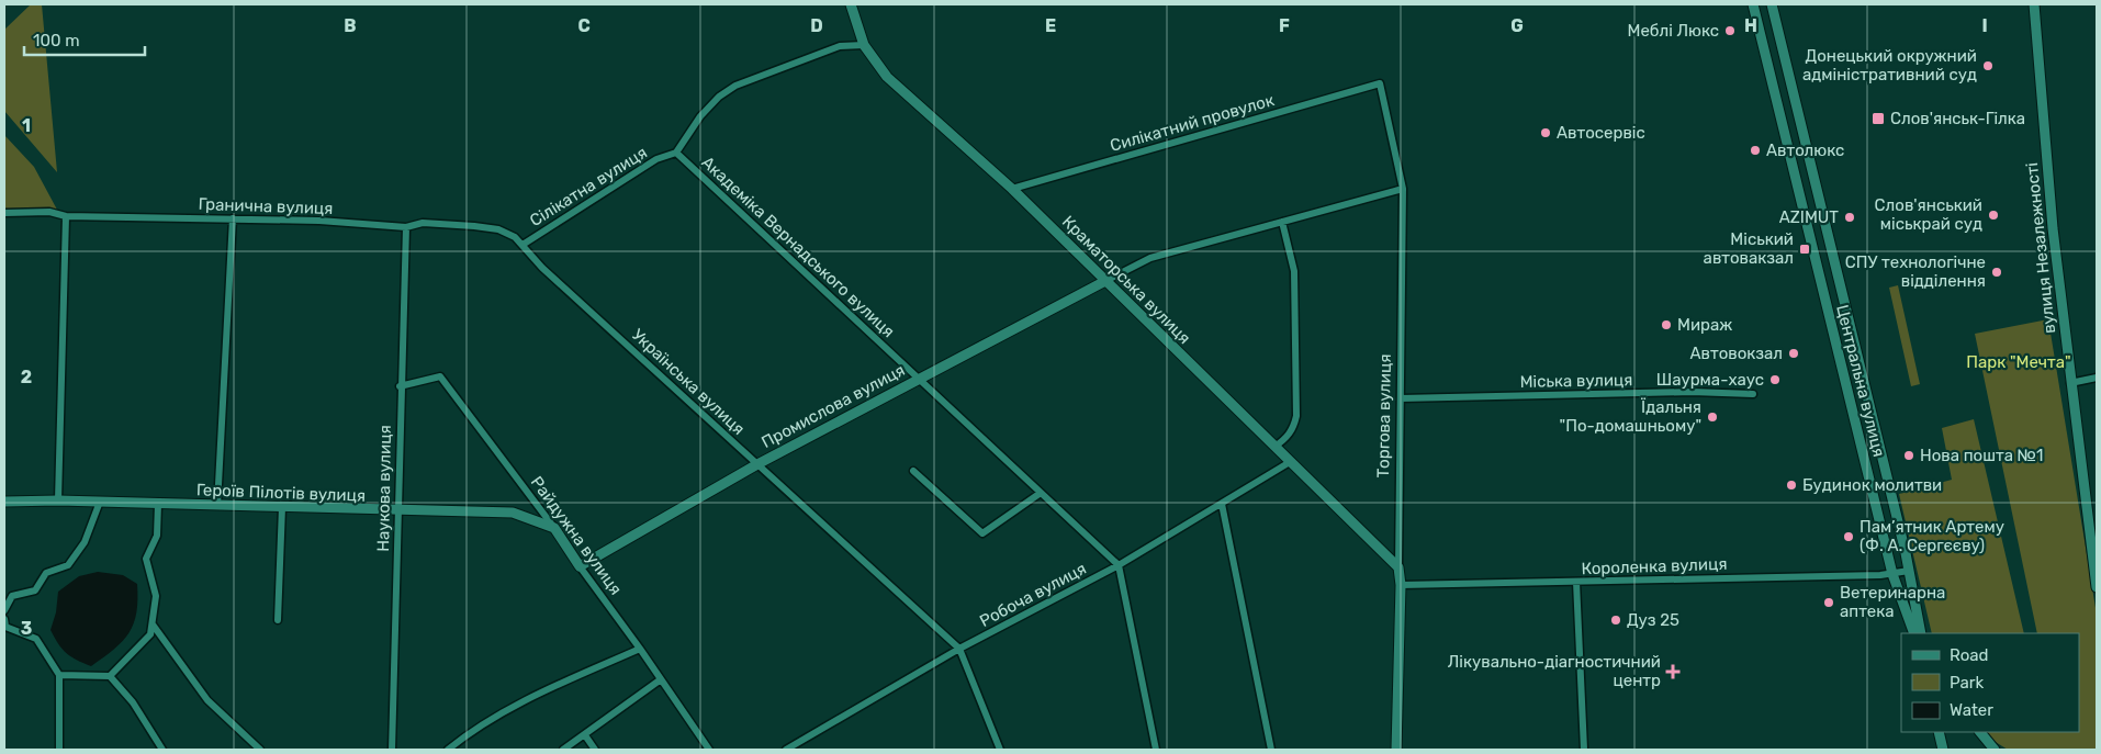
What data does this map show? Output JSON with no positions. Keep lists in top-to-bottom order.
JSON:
{
  "streets": {
    "street": [
      "Силікатний провулок",
      "Сілікатна вулиця",
      "Гранична вулиця",
      "Академіка Вернадського вулиця",
      "вулиця Незалежності",
      "Краматорська вулиця",
      "Міська вулиця",
      "Центральна вулиця",
      "Українська вулиця",
      "Промислова вулиця",
      "Торгова вулиця",
      "Наукова вулиця",
      "Героїв Пілотів вулиця",
      "Райдужна вулиця",
      "Короленка вулиця",
      "Робоча вулиця"
    ]
  },
  "crossings": [
    ["Силікатний провулок", "Краматорська вулиця"],
    ["Силікатний провулок", "Торгова вулиця"],
    ["Сілікатна вулиця", "Гранична вулиця"],
    ["Сілікатна вулиця", "Академіка Вернадського вулиця"],
    ["Сілікатна вулиця", "Українська вулиця"],
    ["Гранична вулиця", "Українська вулиця"],
    ["Гранична вулиця", "Наукова вулиця"],
    ["Академіка Вернадського вулиця", "Промислова вулиця"],
    ["Академіка Вернадського вулиця", "Робоча вулиця"],
    ["Краматорська вулиця", "Промислова вулиця"],
    ["Краматорська вулиця", "Торгова вулиця"],
    ["Краматорська вулиця", "Робоча вулиця"],
    ["Міська вулиця", "Торгова вулиця"],
    ["Центральна вулиця", "Короленка вулиця"],
    ["Українська вулиця", "Промислова вулиця"],
    ["Українська вулиця", "Робоча вулиця"],
    ["Промислова вулиця", "Райдужна вулиця"],
    ["Торгова вулиця", "Короленка вулиця"],
    ["Наукова вулиця", "Героїв Пілотів вулиця"],
    ["Наукова вулиця", "Райдужна вулиця"],
    ["Героїв Пілотів вулиця", "Райдужна вулиця"]
  ],
  "parks": ["Парк \"Мечта\""],
  "places": {
    "other": [
      "Меблі Люкс",
      "Донецький окружний адміністративний суд",
      "Автосервіс",
      "Автолюкс",
      "Слов'янський міськрай суд",
      "AZIMUT",
      "СПУ технологічне відділення",
      "Мираж",
      "Автовокзал",
      "Шаурма-хаус",
      "Їдальня \"По-домашньому\"",
      "Нова пошта №1",
      "Будинок молитви",
      "Пам’ятник Артему (Ф. А. Сергєєву)",
      "Ветеринарна аптека",
      "Дуз 25"
    ],
    "transit": ["Слов'янськ-Гілка", "Міський автовакзал"],
    "health": ["Лікувально-діагностичний центр"]
  },
  "legend": ["Road", "Park", "Water"],
  "scale_bar": "100 m",
  "grid": {
    "columns": [
      "B",
      "C",
      "D",
      "E",
      "F",
      "G",
      "H",
      "I"
    ],
    "rows": ["1", "2", "3"]
  }
}
